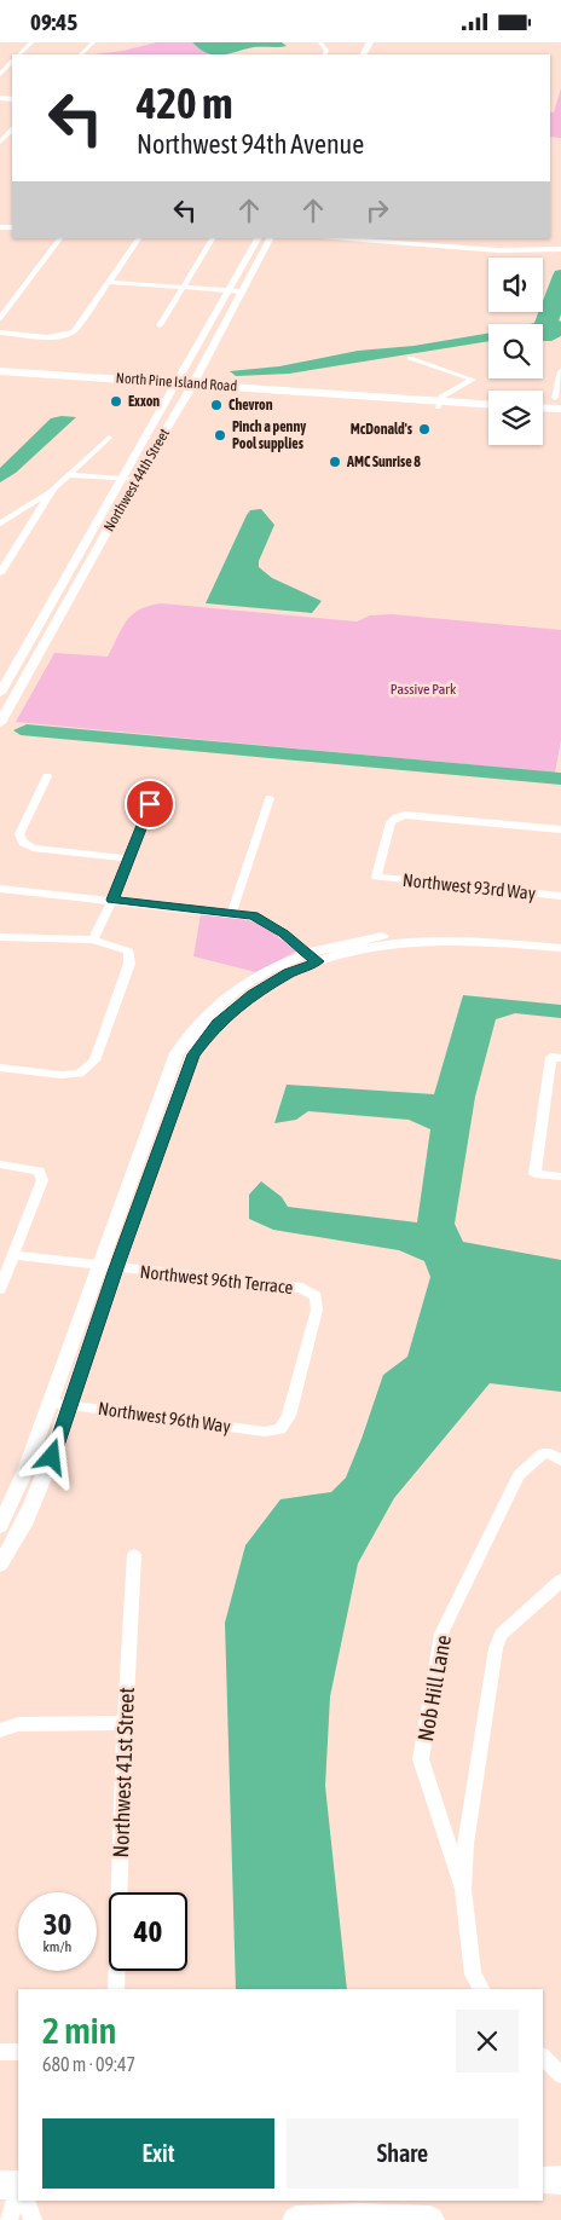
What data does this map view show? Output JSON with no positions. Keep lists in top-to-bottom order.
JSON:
{
  "streets": {
    "main road": ["North Pine Island Road"],
    "street": [
      "Northwest 44th Street",
      "Northwest 93rd Way",
      "Northwest 96th Terrace",
      "Northwest 96th Way",
      "Nob Hill Lane",
      "Northwest 41st Street"
    ]
  },
  "crossings": [
    ["North Pine Island Road", "Northwest 44th Street"],
    ["Northwest 96th Terrace", "Northwest 96th Way"]
  ],
  "parks": ["Passive Park"],
  "places": [
    "Exxon",
    "Chevron",
    "McDonald's",
    "Pinch a penny Pool supplies",
    "AMC Sunrise 8"
  ],
  "page": {
    "status": "09:45",
    "turn": ["420 m", "Northwest 94th Avenue"],
    "speed": "30 km/h",
    "limit": "40",
    "heading": ["2 min", "680 m · 09:47"],
    "buttons": ["Exit", "Share"]
  }
}
